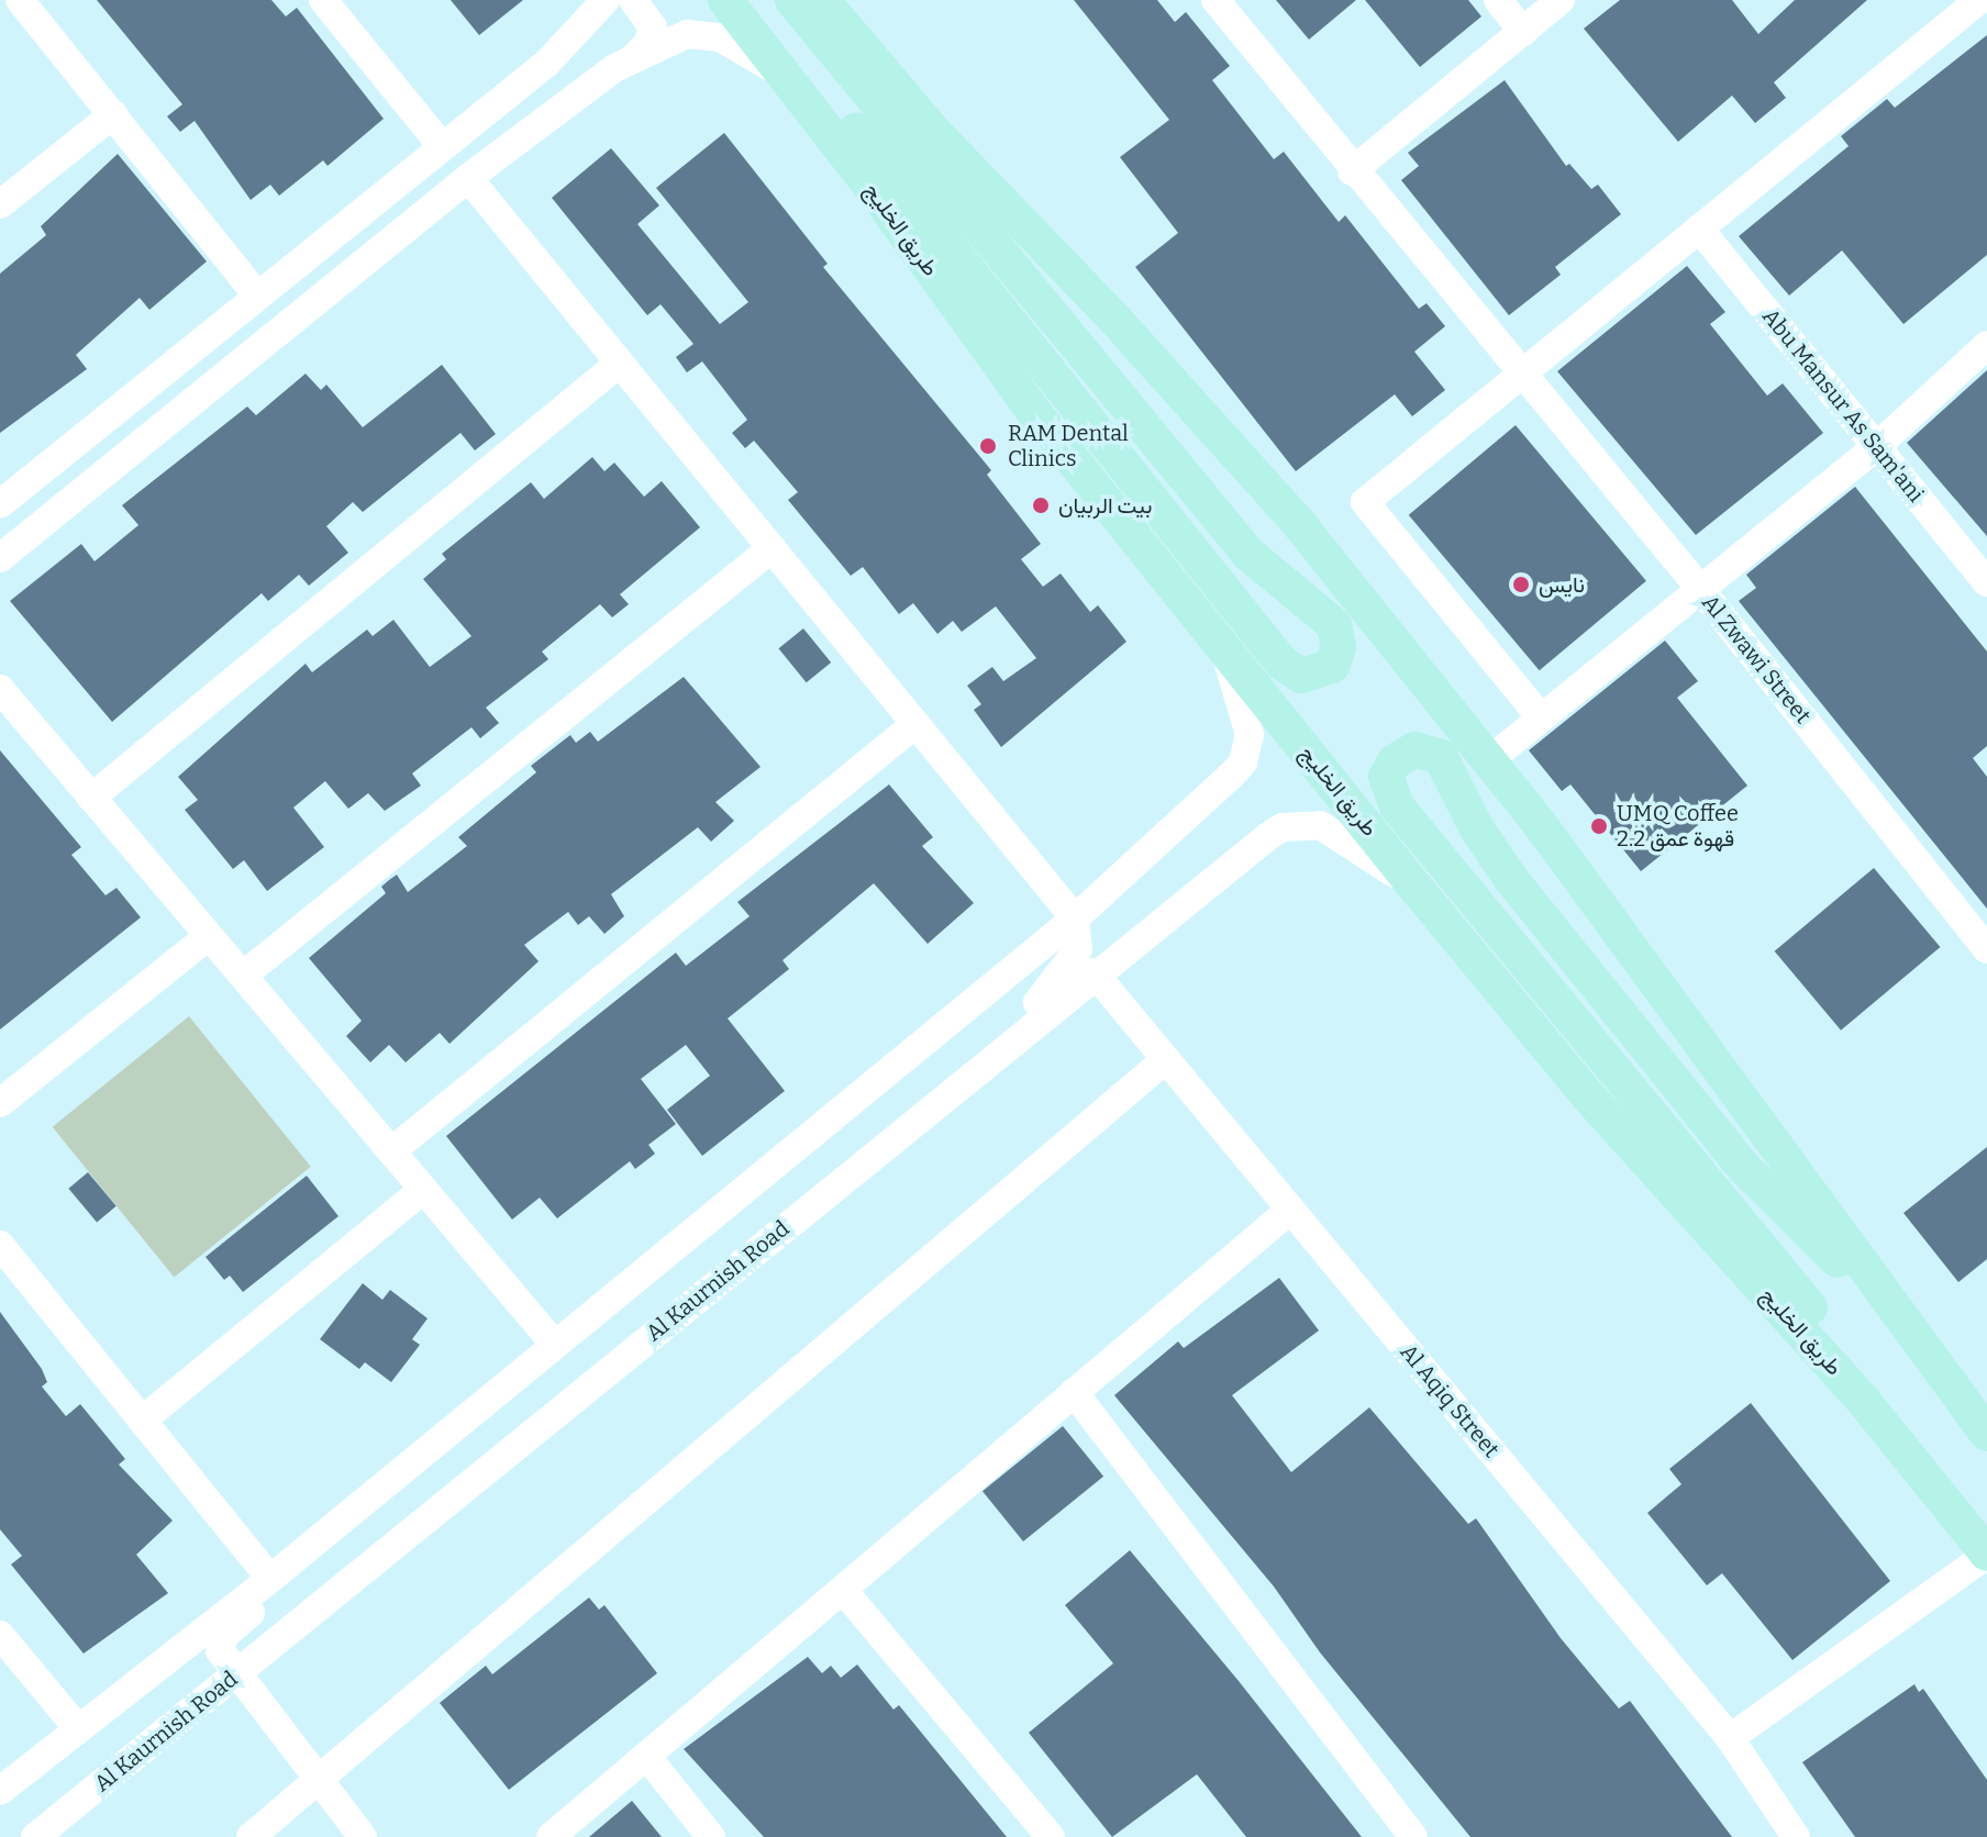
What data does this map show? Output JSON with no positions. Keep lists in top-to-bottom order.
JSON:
{
  "streets": {
    "main road": ["طريق الخليج"],
    "street": [
      "Abu Mansur As Sam'ani",
      "Al Zwawi Street",
      "Al Kaurnish Road",
      "Al Aqiq Street"
    ]
  },
  "crossings": [
    ["طريق الخليج", "Al Kaurnish Road"],
    ["Al Kaurnish Road", "Al Aqiq Street"]
  ],
  "places": [
    "RAM Dental Clinics",
    "بيت الربيان",
    "نايس",
    "UMQ Coffee 2.2 قهوة عمق"
  ]
}
